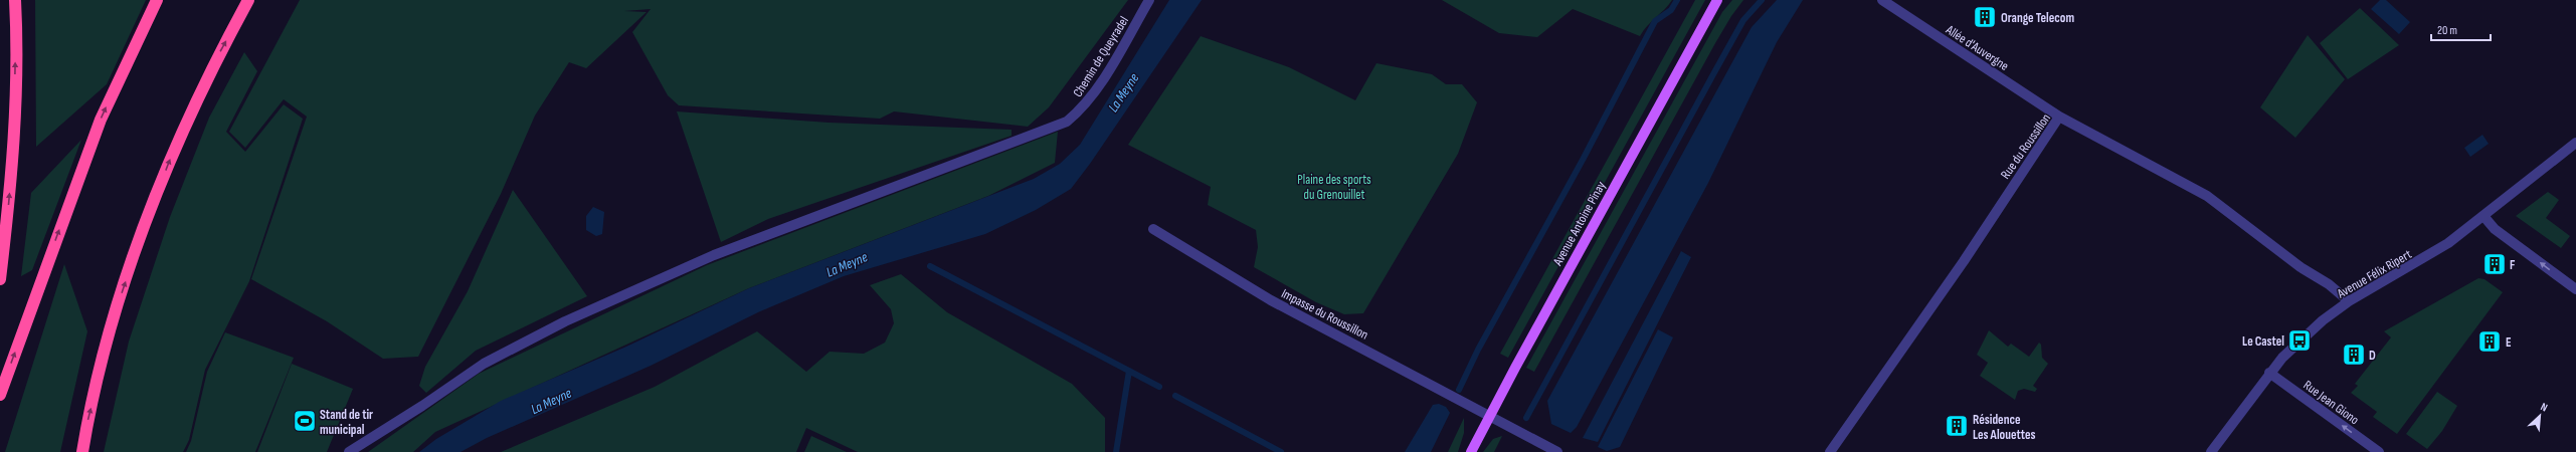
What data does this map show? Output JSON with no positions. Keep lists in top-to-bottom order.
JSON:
{
  "streets": {
    "main road": ["Avenue Antoine Pinay"],
    "street": [
      "Allée d'Auvergne",
      "Chemin de Queyradel",
      "Rue du Roussillon",
      "Avenue Félix Ripert",
      "Impasse du Roussillon",
      "Rue Jean Giono"
    ]
  },
  "crossings": [
    ["Allée d'Auvergne", "Rue du Roussillon"],
    ["Rue du Roussillon", "Avenue Félix Ripert"],
    ["Avenue Antoine Pinay", "Impasse du Roussillon"],
    ["Avenue Félix Ripert", "Rue Jean Giono"]
  ],
  "one_way": ["Rue Jean Giono"],
  "water": ["La Meyne"],
  "parks": ["Plaine des sports du Grenouillet"],
  "places": {
    "building": [
      "Orange Telecom",
      "F",
      "E",
      "D",
      "Résidence Les Alouettes"
    ],
    "bus stop": ["Le Castel"],
    "sports": ["Stand de tir municipal"]
  },
  "scale_bar": "20 m",
  "north": "top right"
}
